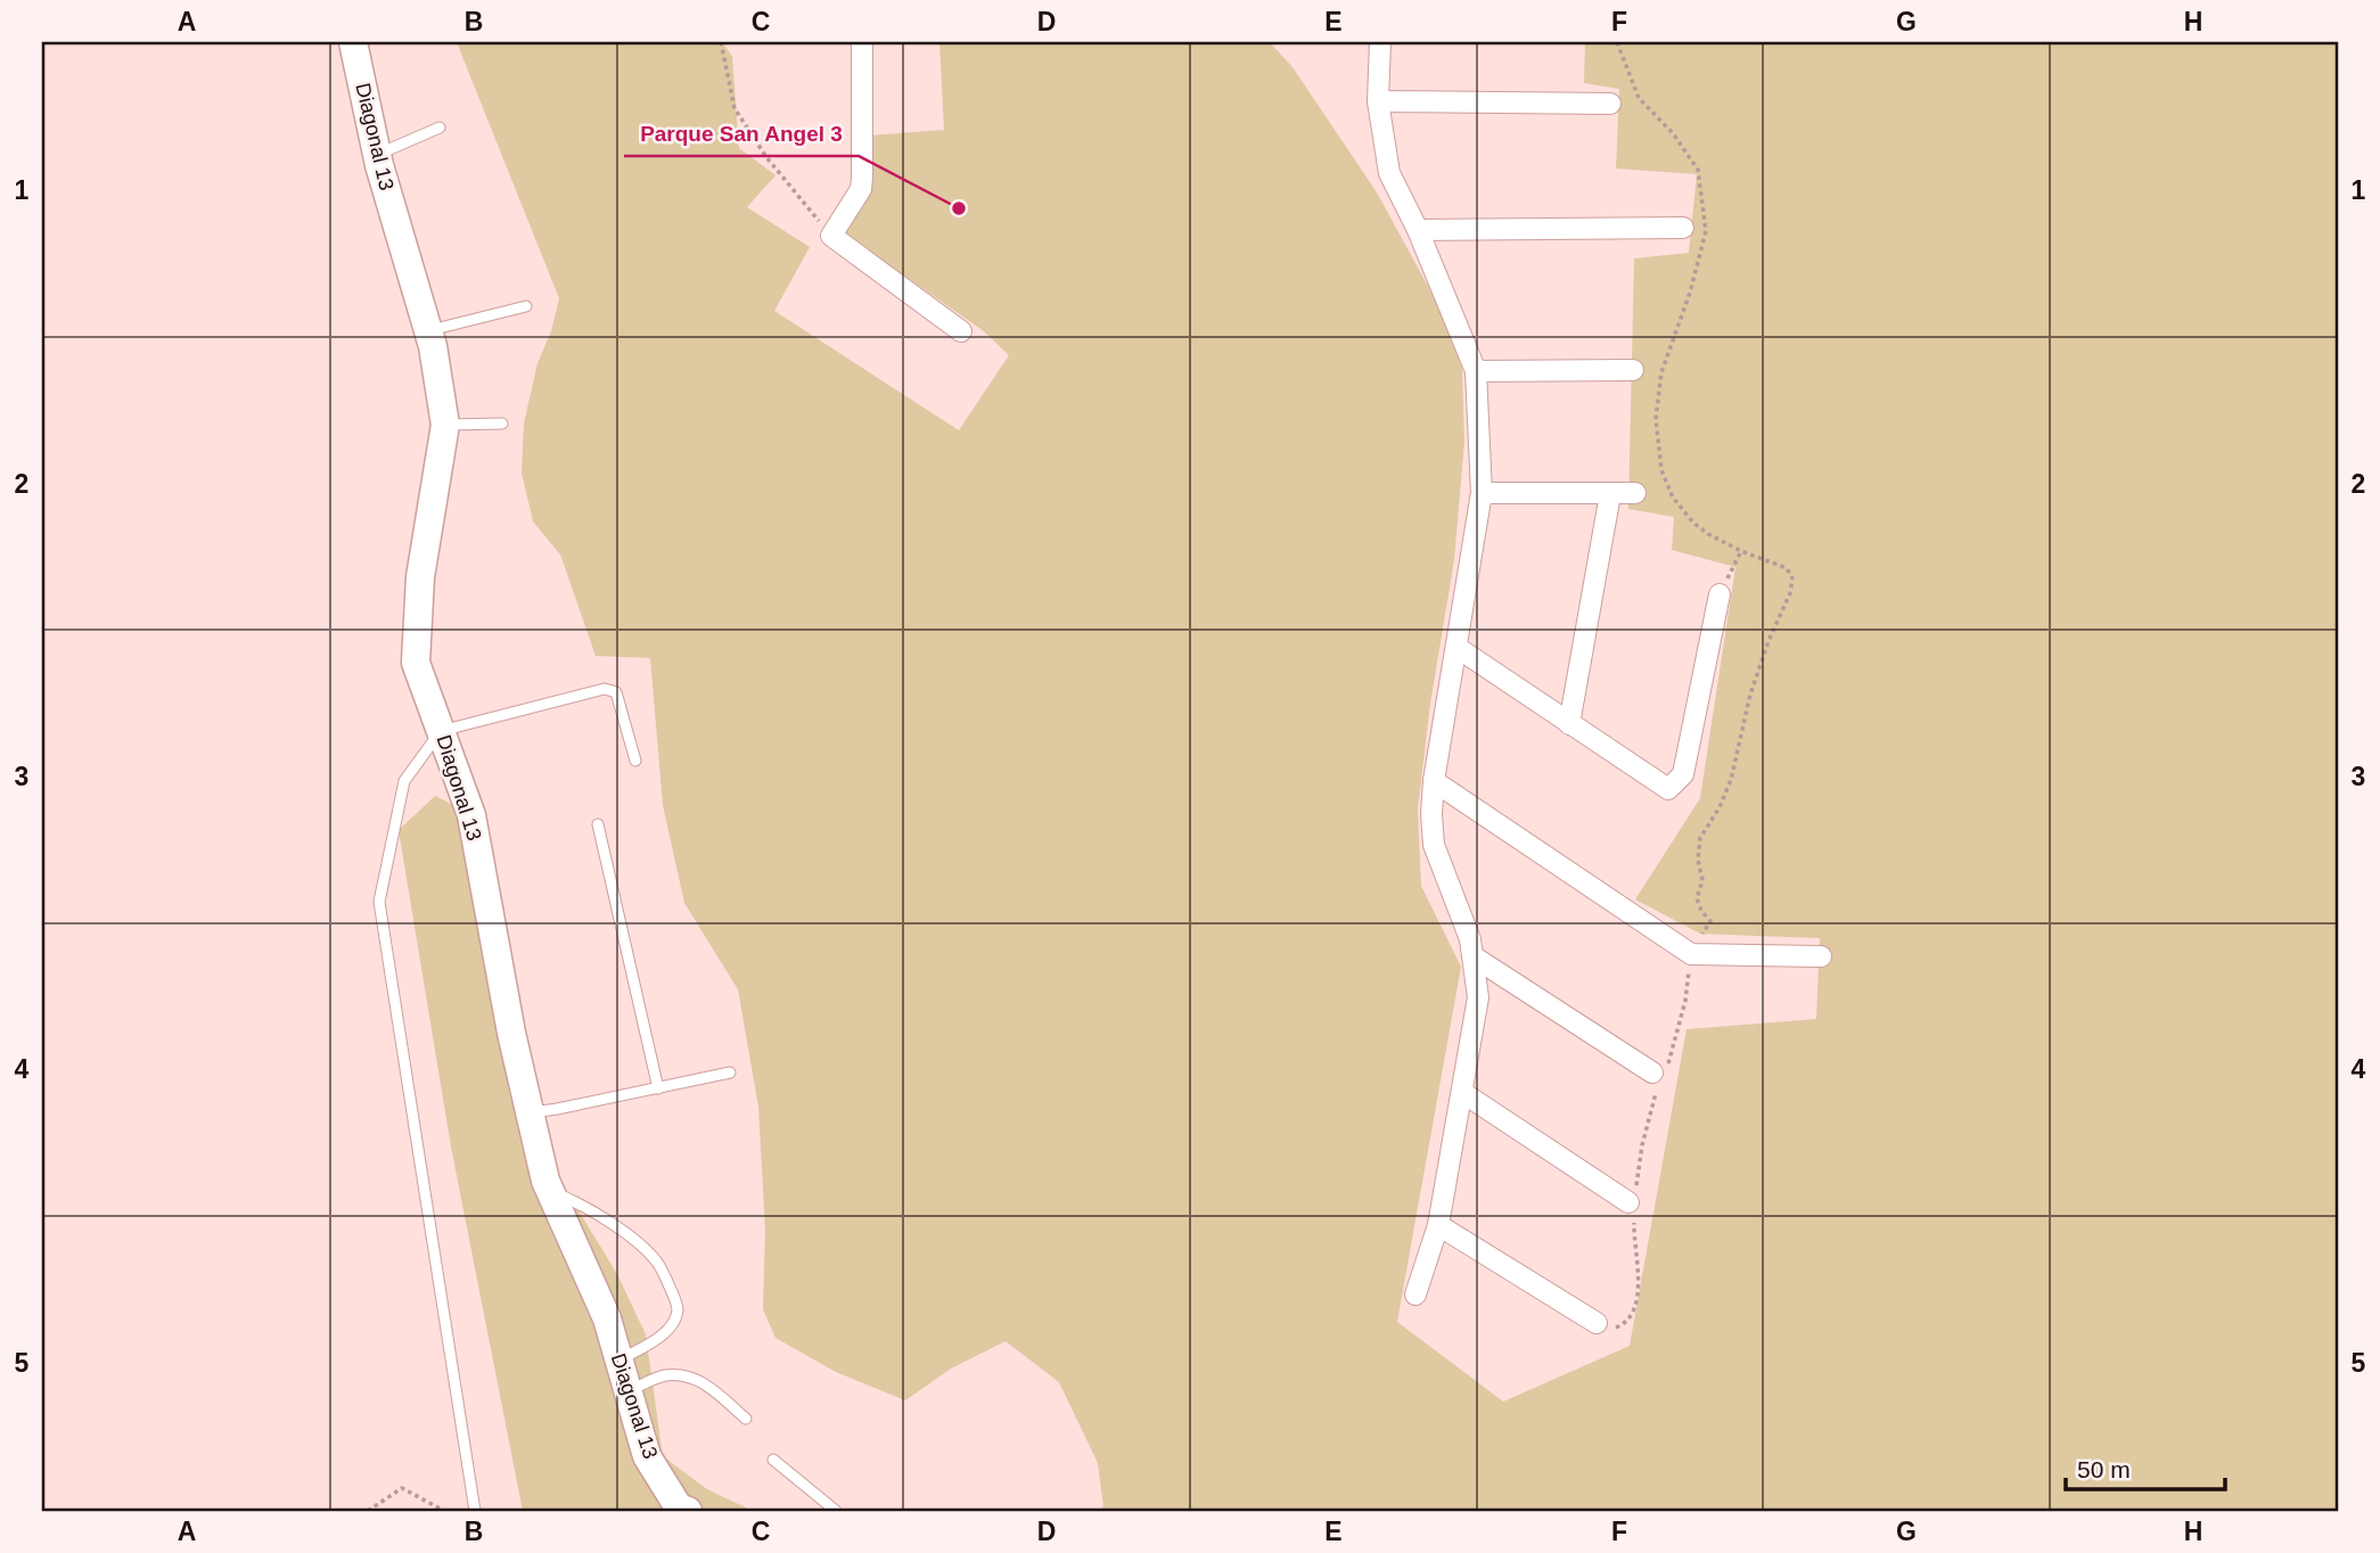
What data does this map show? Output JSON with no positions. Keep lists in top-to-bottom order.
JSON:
{
  "streets": {
    "street": ["Diagonal 13"]
  },
  "places": ["Parque San Angel 3"],
  "scale_bar": "50 m",
  "grid": {
    "columns": [
      "A",
      "B",
      "C",
      "D",
      "E",
      "F",
      "G",
      "H"
    ],
    "rows": [
      "1",
      "2",
      "3",
      "4",
      "5"
    ]
  }
}
